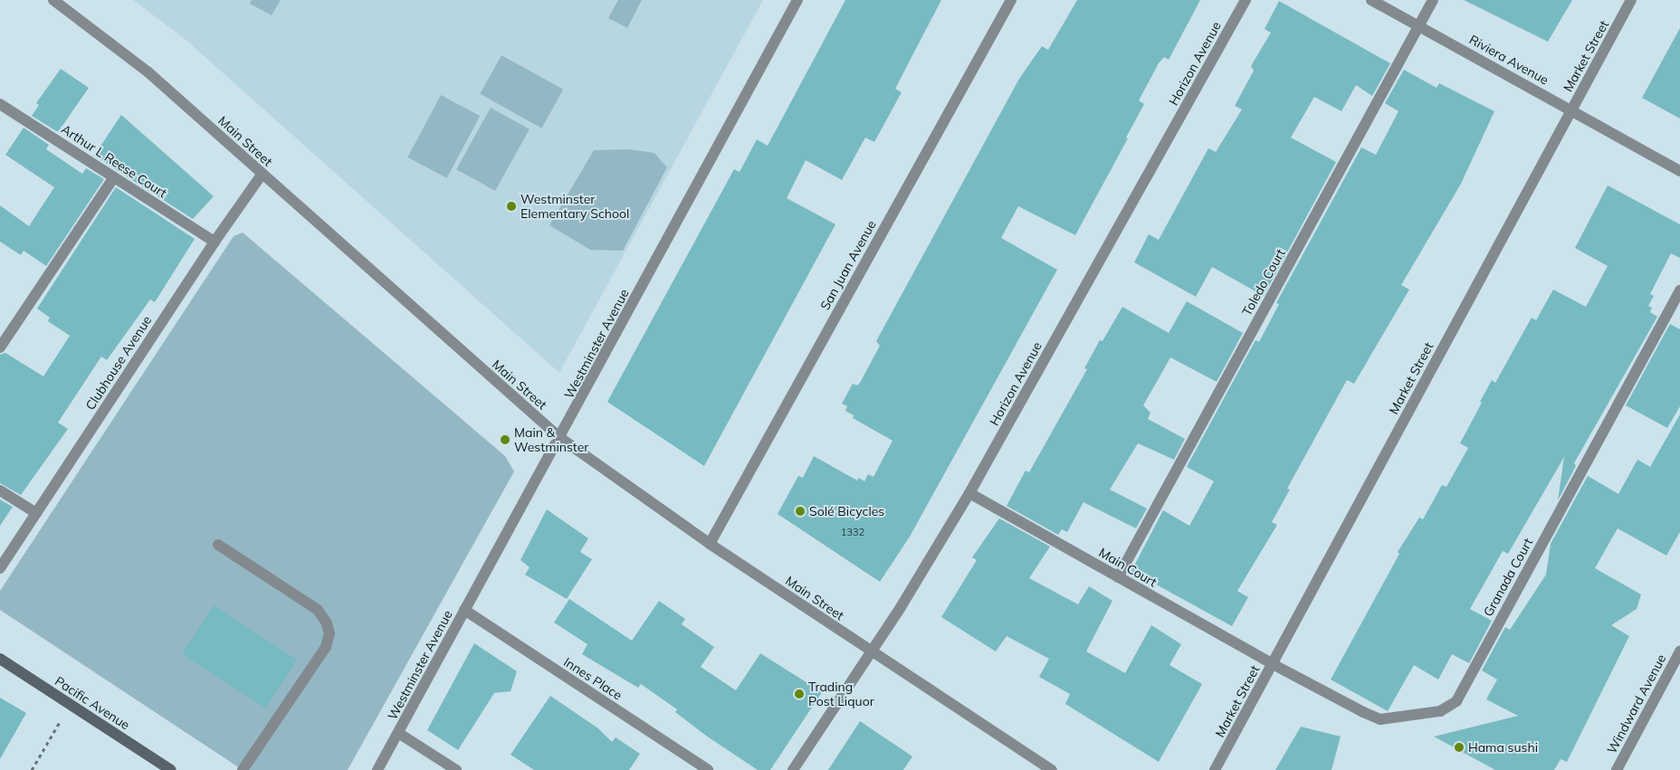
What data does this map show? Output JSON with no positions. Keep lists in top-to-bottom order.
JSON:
{
  "streets": {
    "main road": ["Pacific Avenue"],
    "street": [
      "Market Street",
      "Riviera Avenue",
      "Horizon Avenue",
      "Main Street",
      "Arthur L Reese Court",
      "San Juan Avenue",
      "Toledo Court",
      "Westminster Avenue",
      "Clubhouse Avenue",
      "Main Court",
      "Granada Court",
      "Innes Place",
      "Windward Avenue"
    ]
  },
  "crossings": [
    ["Market Street", "Riviera Avenue"],
    ["Market Street", "Main Court"],
    ["Market Street", "Granada Court"],
    ["Riviera Avenue", "Toledo Court"],
    ["Horizon Avenue", "Main Street"],
    ["Horizon Avenue", "Main Court"],
    ["Main Street", "San Juan Avenue"],
    ["Main Street", "Westminster Avenue"],
    ["Main Street", "Clubhouse Avenue"],
    ["Arthur L Reese Court", "Clubhouse Avenue"],
    ["Toledo Court", "Main Court"],
    ["Westminster Avenue", "Innes Place"],
    ["Main Court", "Granada Court"]
  ],
  "places": [
    "Westminster Elementary School",
    "Main & Westminster",
    "Solé Bicycles",
    "Trading Post Liquor",
    "Hama sushi"
  ],
  "house_numbers": ["1332"]
}
